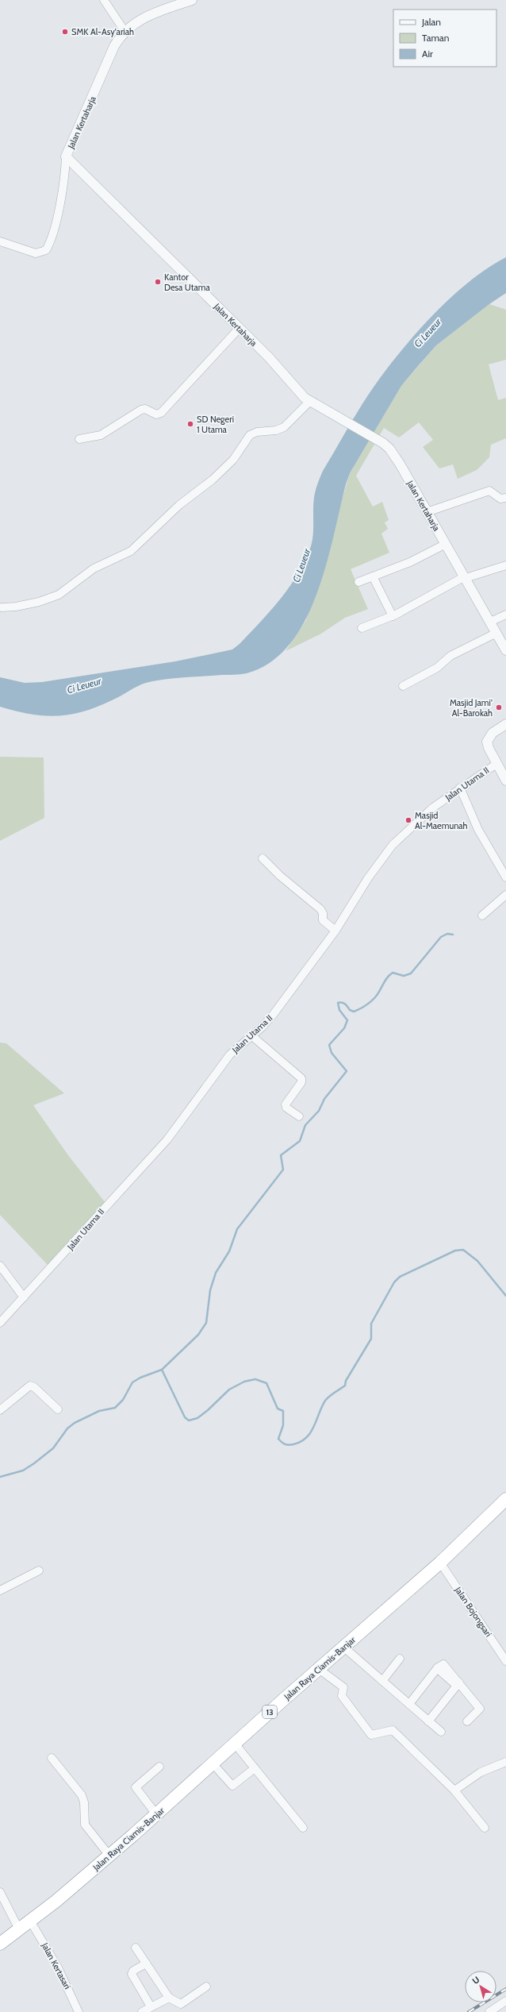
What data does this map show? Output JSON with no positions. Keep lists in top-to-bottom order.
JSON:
{
  "streets": {
    "highway": ["Jalan Raya Ciamis-Banjar", "13"],
    "street": [
      "Jalan Kertaharja",
      "Jalan Utama II",
      "Jalan Bojongsari",
      "Jalan Kertasari"
    ]
  },
  "crossings": [
    ["Jalan Bojongsari", "Jalan Raya Ciamis-Banjar"],
    ["Jalan Raya Ciamis-Banjar", "13"],
    ["Jalan Raya Ciamis-Banjar", "Jalan Kertasari"],
    ["13", "Jalan Kertasari"]
  ],
  "water": ["Ci Leueur"],
  "places": [
    "SMK Al-Asy'ariah",
    "Kantor Desa Utama",
    "SD Negeri 1 Utama",
    "Masjid Jami' Al-Barokah",
    "Masjid Al-Maemunah"
  ],
  "legend": ["Jalan", "Taman", "Air"],
  "north": "top left"
}
